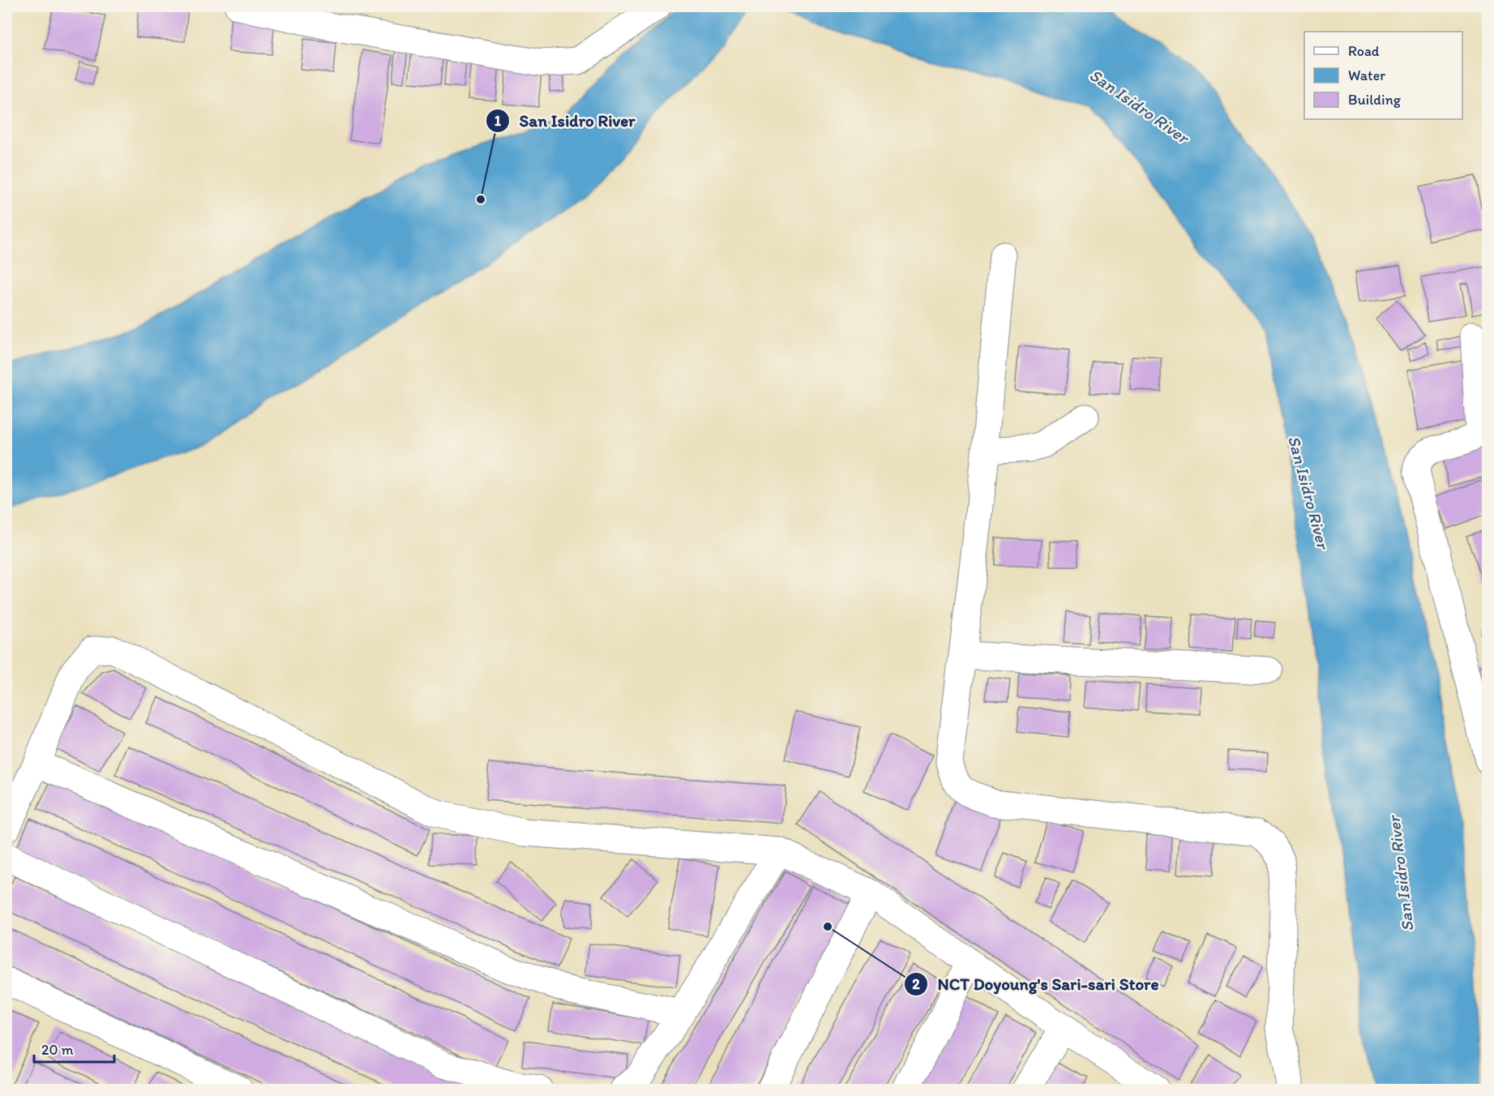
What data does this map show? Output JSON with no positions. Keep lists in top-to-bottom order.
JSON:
{
  "water": ["San Isidro River"],
  "places": ["San Isidro River", "NCT Doyoung's Sari-sari Store"],
  "legend": ["Road", "Water", "Building"],
  "scale_bar": "20 m"
}
